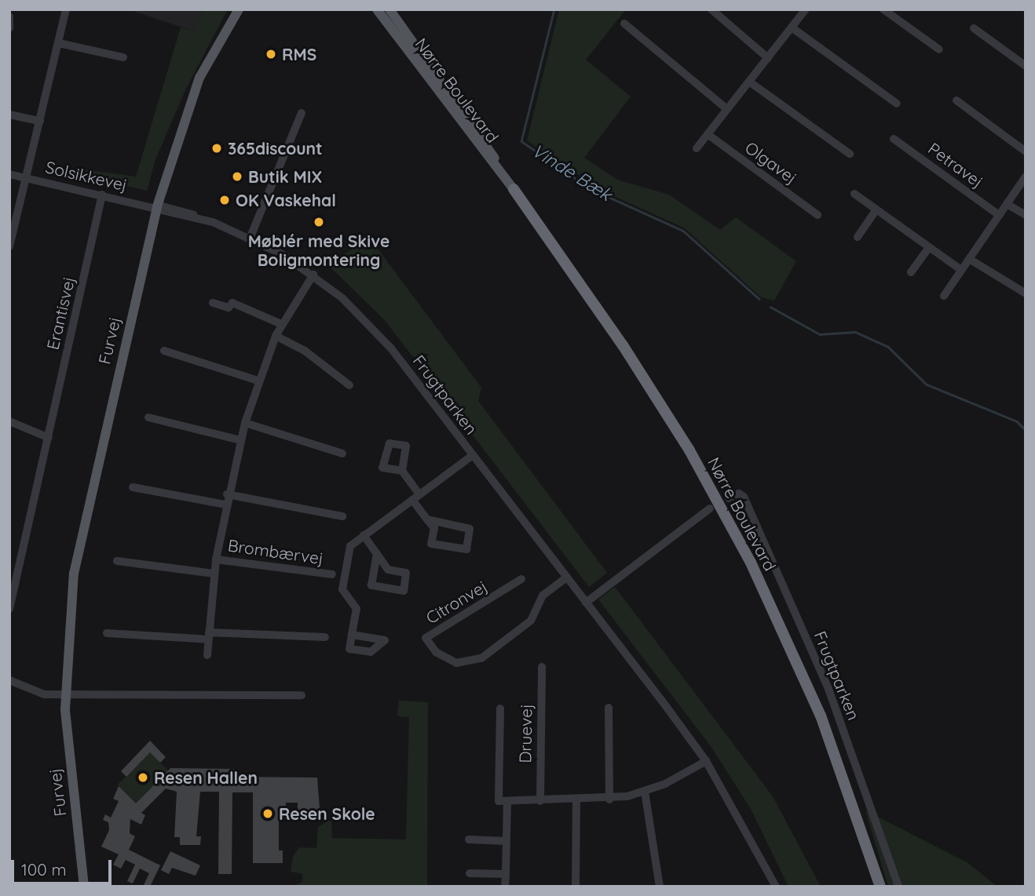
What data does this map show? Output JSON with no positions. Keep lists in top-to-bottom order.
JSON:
{
  "streets": {
    "highway": ["Nørre Boulevard"],
    "main road": ["Furvej"],
    "street": [
      "Olgavej",
      "Petravej",
      "Solsikkevej",
      "Erantisvej",
      "Frugtparken",
      "Brombærvej",
      "Citronvej",
      "Druevej"
    ]
  },
  "crossings": [
    ["Solsikkevej", "Erantisvej"],
    ["Solsikkevej", "Furvej"],
    ["Solsikkevej", "Frugtparken"],
    ["Furvej", "Frugtparken"],
    ["Frugtparken", "Brombærvej"],
    ["Frugtparken", "Citronvej"]
  ],
  "water": ["Vinde Bæk"],
  "places": [
    "RMS",
    "365discount",
    "Butik MIX",
    "OK Vaskehal",
    "Møblér med Skive Boligmontering",
    "Resen Hallen",
    "Resen Skole"
  ],
  "scale_bar": "100 m"
}
